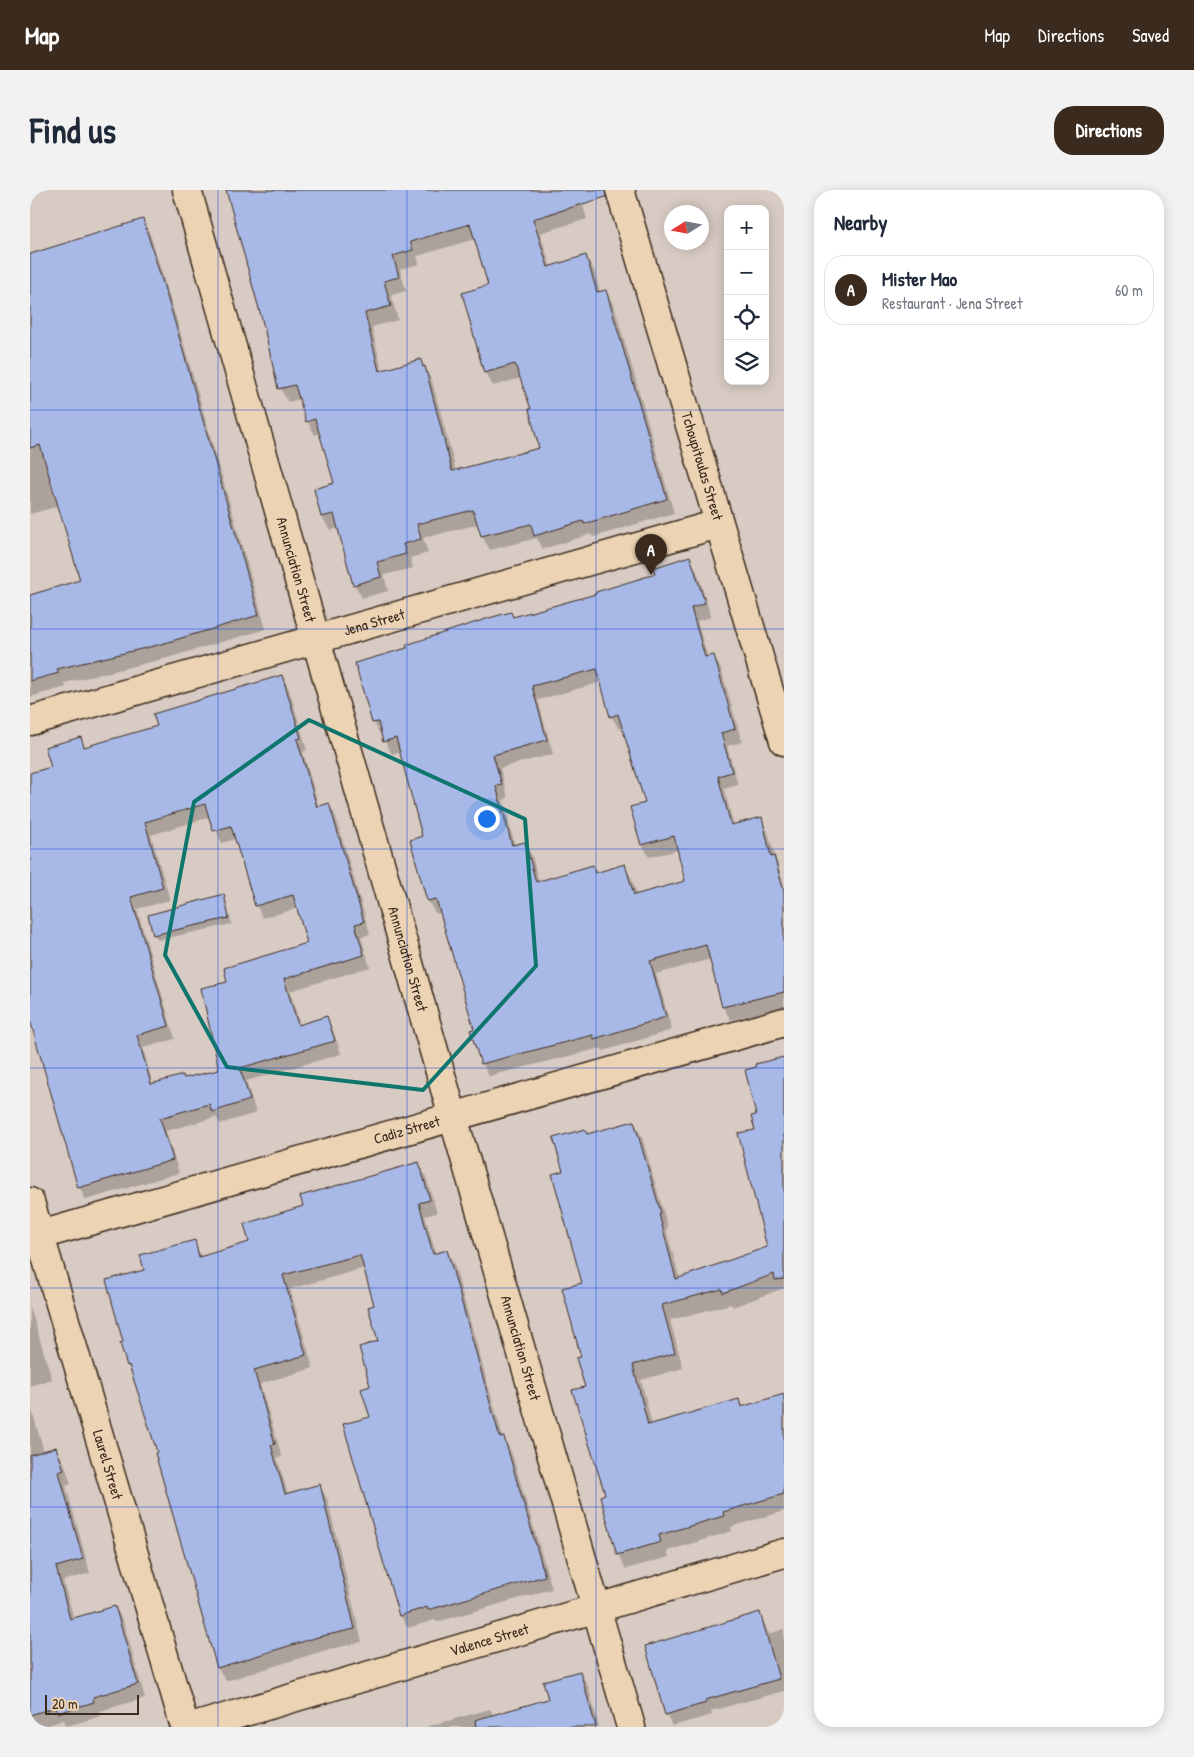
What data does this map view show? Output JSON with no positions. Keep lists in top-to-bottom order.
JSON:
{
  "streets": {
    "street": [
      "Tchoupitoulas Street",
      "Annunciation Street",
      "Jena Street",
      "Cadiz Street",
      "Laurel Street",
      "Valence Street"
    ]
  },
  "crossings": [
    ["Tchoupitoulas Street", "Jena Street"],
    ["Annunciation Street", "Jena Street"],
    ["Annunciation Street", "Cadiz Street"],
    ["Annunciation Street", "Valence Street"],
    ["Cadiz Street", "Laurel Street"]
  ],
  "scale_bar": "20 m",
  "north": "left",
  "page": {
    "header": "Map",
    "nav": ["Map", "Directions", "Saved"],
    "buttons": "Directions",
    "title": "Find us",
    "heading": "Nearby",
    "map_buttons": ["+", "−"],
    "list": [
      {
        "mark": "A",
        "name": "Mister Mao",
        "note": "Restaurant · Jena Street",
        "value": "60 m"
      }
    ],
    "pins": "A",
    "scale": "20 m"
  }
}
